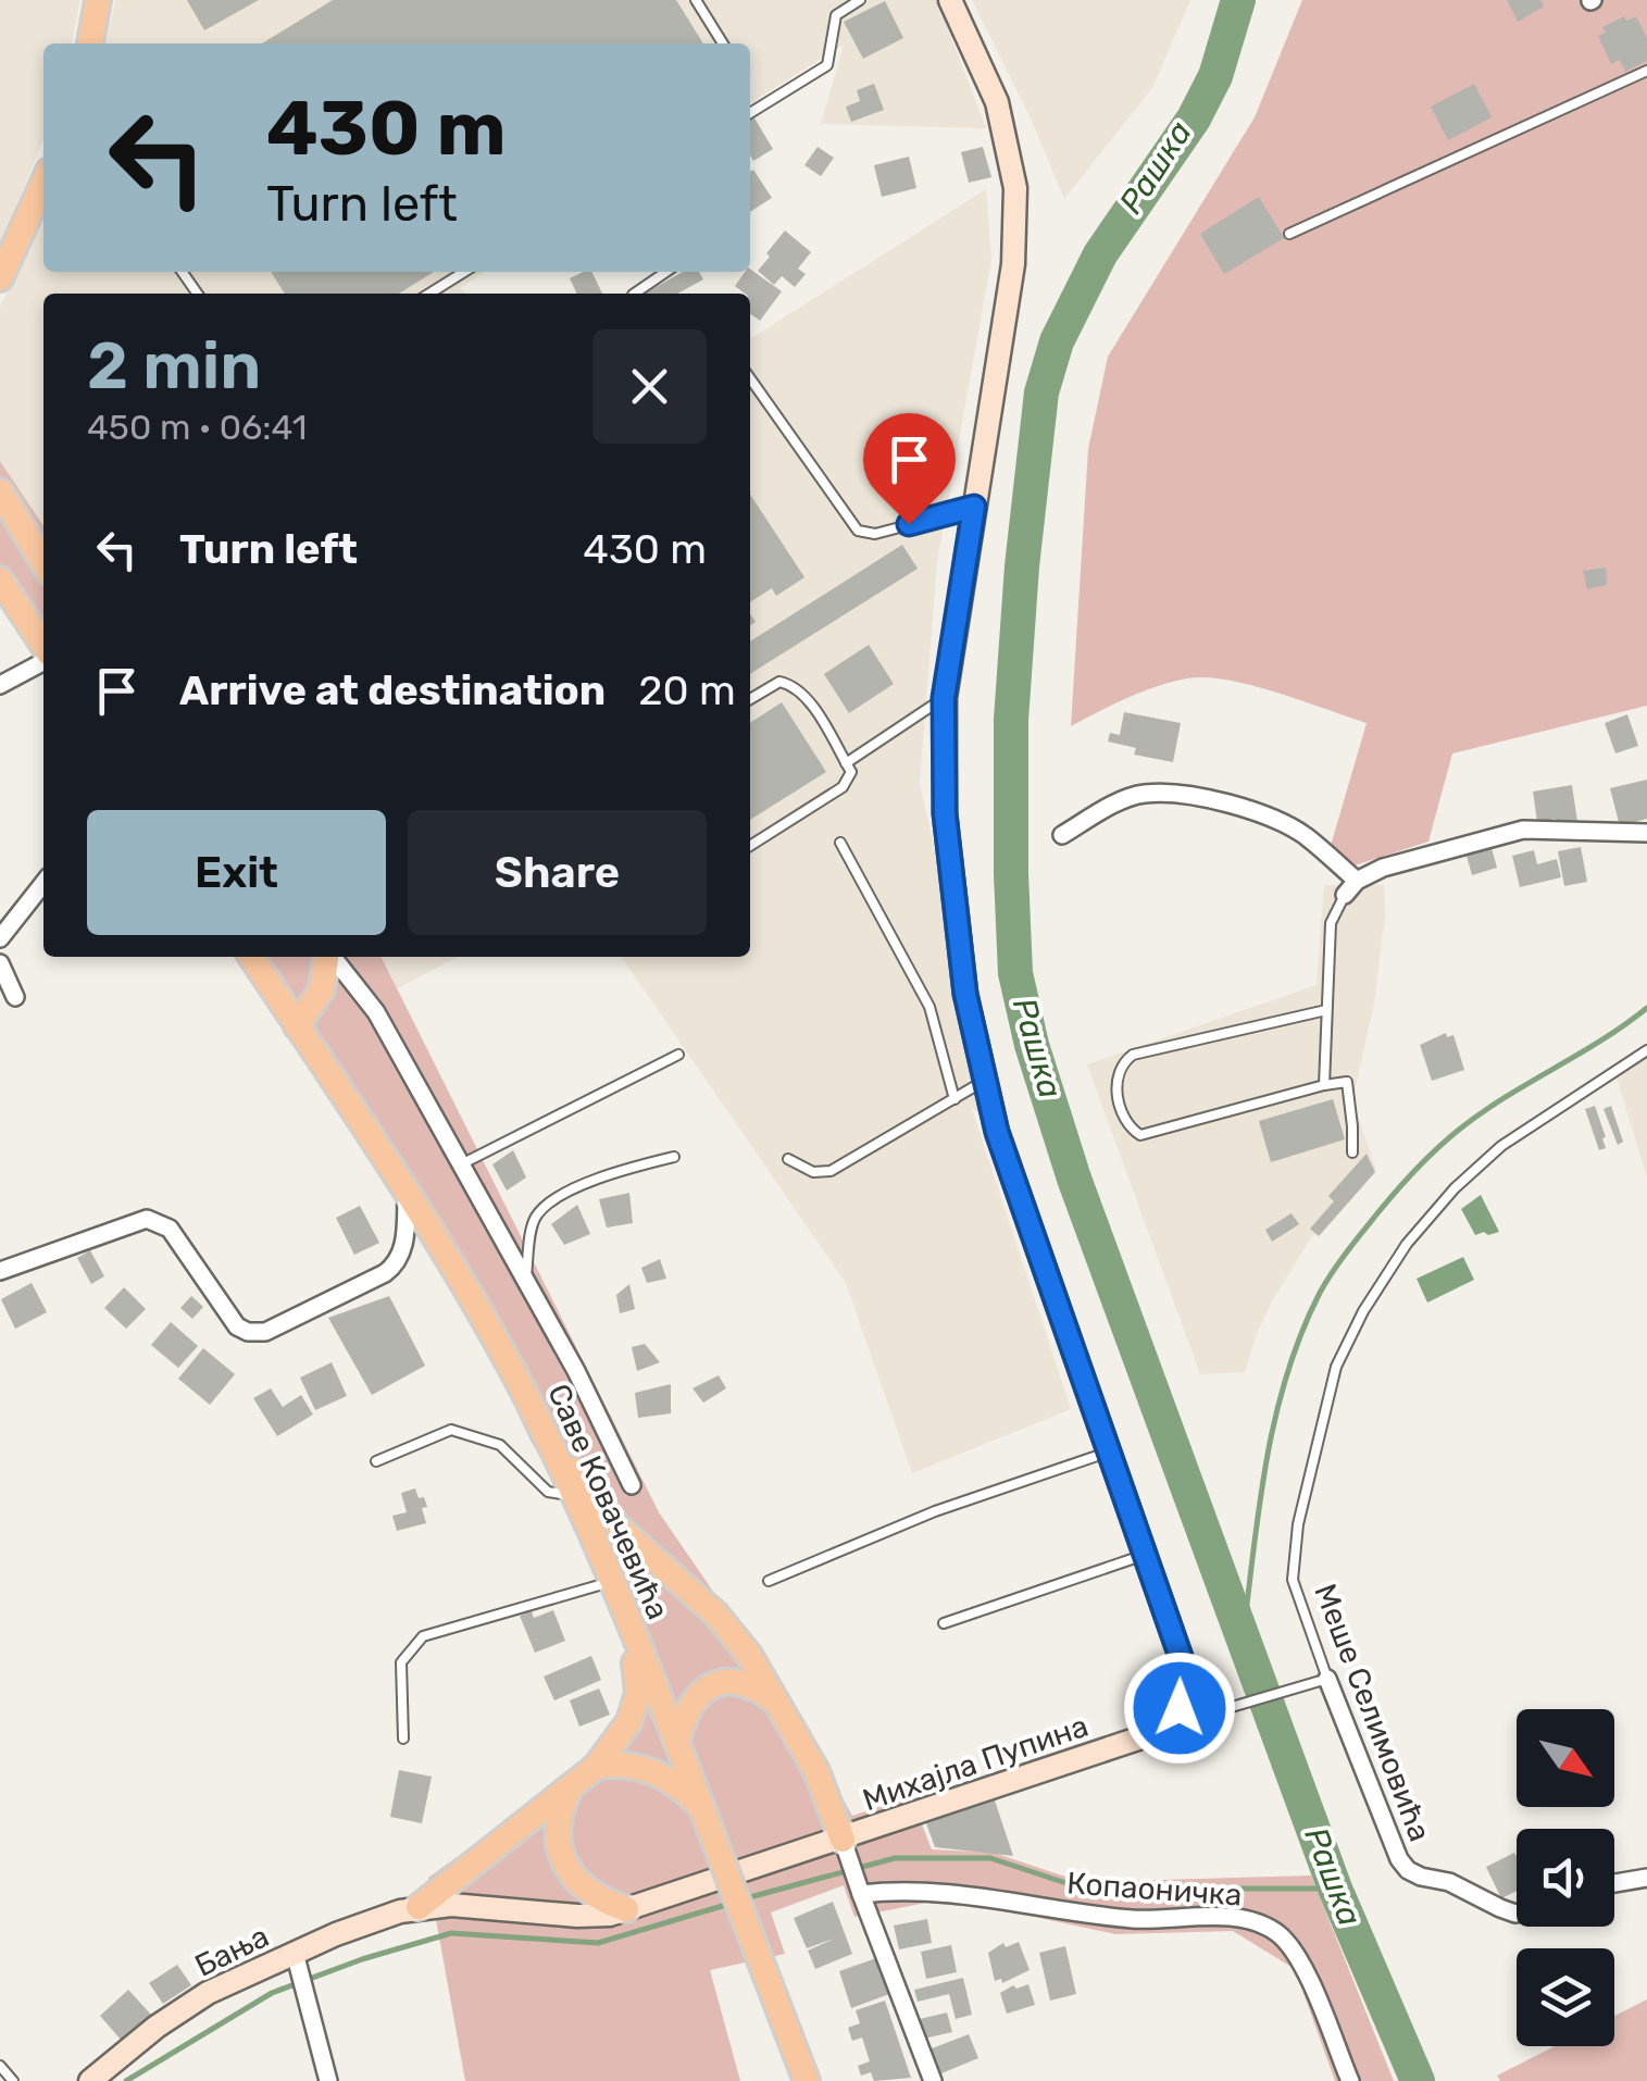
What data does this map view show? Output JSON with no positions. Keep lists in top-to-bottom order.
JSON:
{
  "streets": {
    "main road": ["Саве Ковачевића"],
    "street": [
      "Меше Селимовића",
      "Михајла Пупина",
      "Копаоничка",
      "Бања"
    ]
  },
  "crossings": [
    ["Михајла Пупина", "Бања"]
  ],
  "water": ["Рашка"],
  "north": "bottom right",
  "page": {
    "turn": ["430 m", "Turn left"],
    "heading": ["2 min", "450 m · 06:41"],
    "list": [
      {
        "name": "Turn left",
        "value": "430 m"
      },
      {
        "name": "Arrive at destination",
        "value": "20 m"
      }
    ],
    "buttons": ["Exit", "Share"]
  }
}
